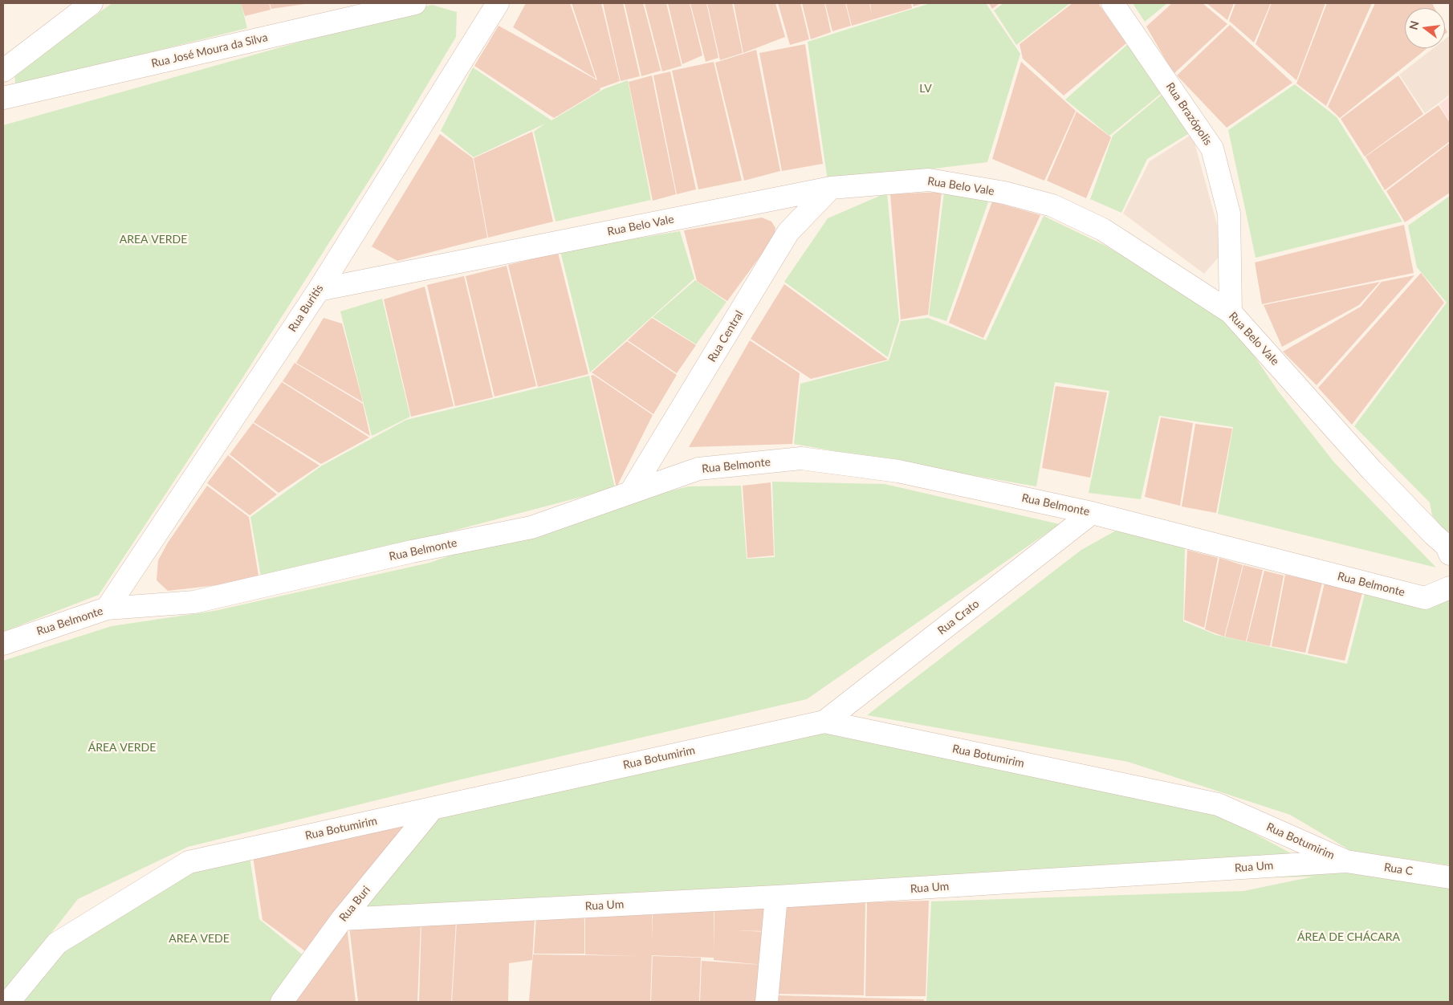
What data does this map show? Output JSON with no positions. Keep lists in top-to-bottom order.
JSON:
{
  "streets": {
    "street": [
      "Rua José Moura da Silva",
      "Rua Brazópolis",
      "Rua Belo Vale",
      "Rua Buritis",
      "Rua Central",
      "Rua Belmonte",
      "Rua Crato",
      "Rua Botumirim",
      "Rua Um",
      "Rua C",
      "Rua Buri"
    ]
  },
  "crossings": [
    ["Rua Brazópolis", "Rua Belo Vale"],
    ["Rua Belo Vale", "Rua Buritis"],
    ["Rua Belo Vale", "Rua Central"],
    ["Rua Buritis", "Rua Belmonte"],
    ["Rua Central", "Rua Belmonte"],
    ["Rua Belmonte", "Rua Crato"],
    ["Rua Crato", "Rua Botumirim"],
    ["Rua Botumirim", "Rua Um"],
    ["Rua Botumirim", "Rua C"],
    ["Rua Botumirim", "Rua Buri"],
    ["Rua Um", "Rua C"],
    ["Rua Um", "Rua Buri"]
  ],
  "parks": [
    "LV",
    "AREA VERDE",
    "ÁREA VERDE",
    "ÁREA DE CHÁCARA",
    "AREA VEDE"
  ],
  "north": "left"
}
